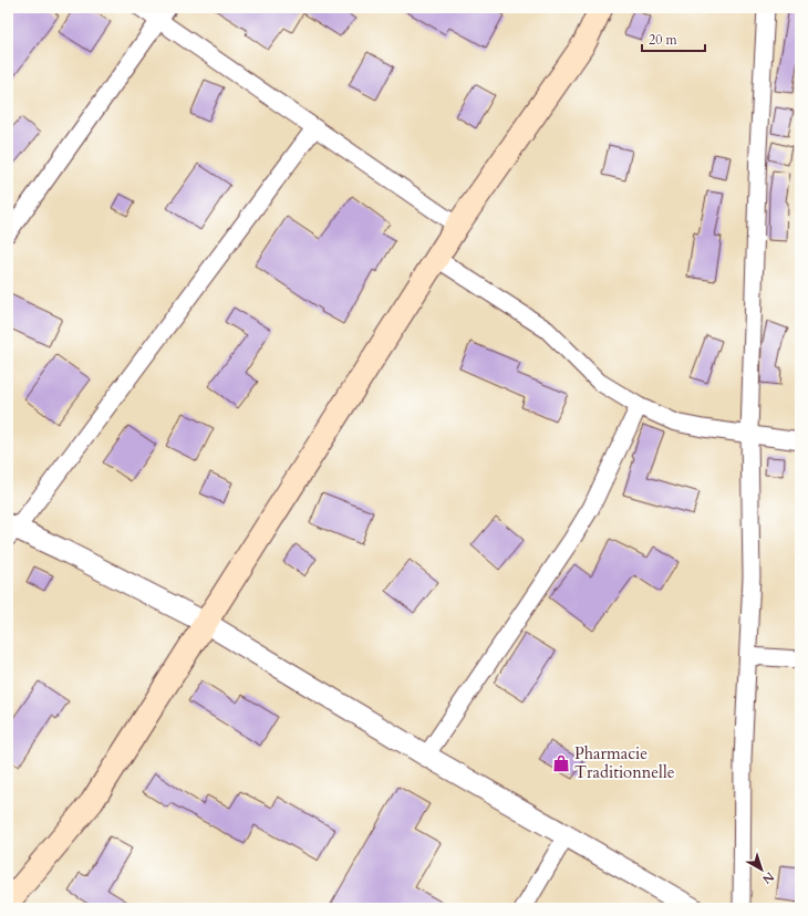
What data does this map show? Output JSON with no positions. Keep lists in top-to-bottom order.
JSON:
{
  "places": {
    "shop": ["Pharmacie Traditionnelle"]
  },
  "scale_bar": "20 m",
  "north": "bottom right"
}
